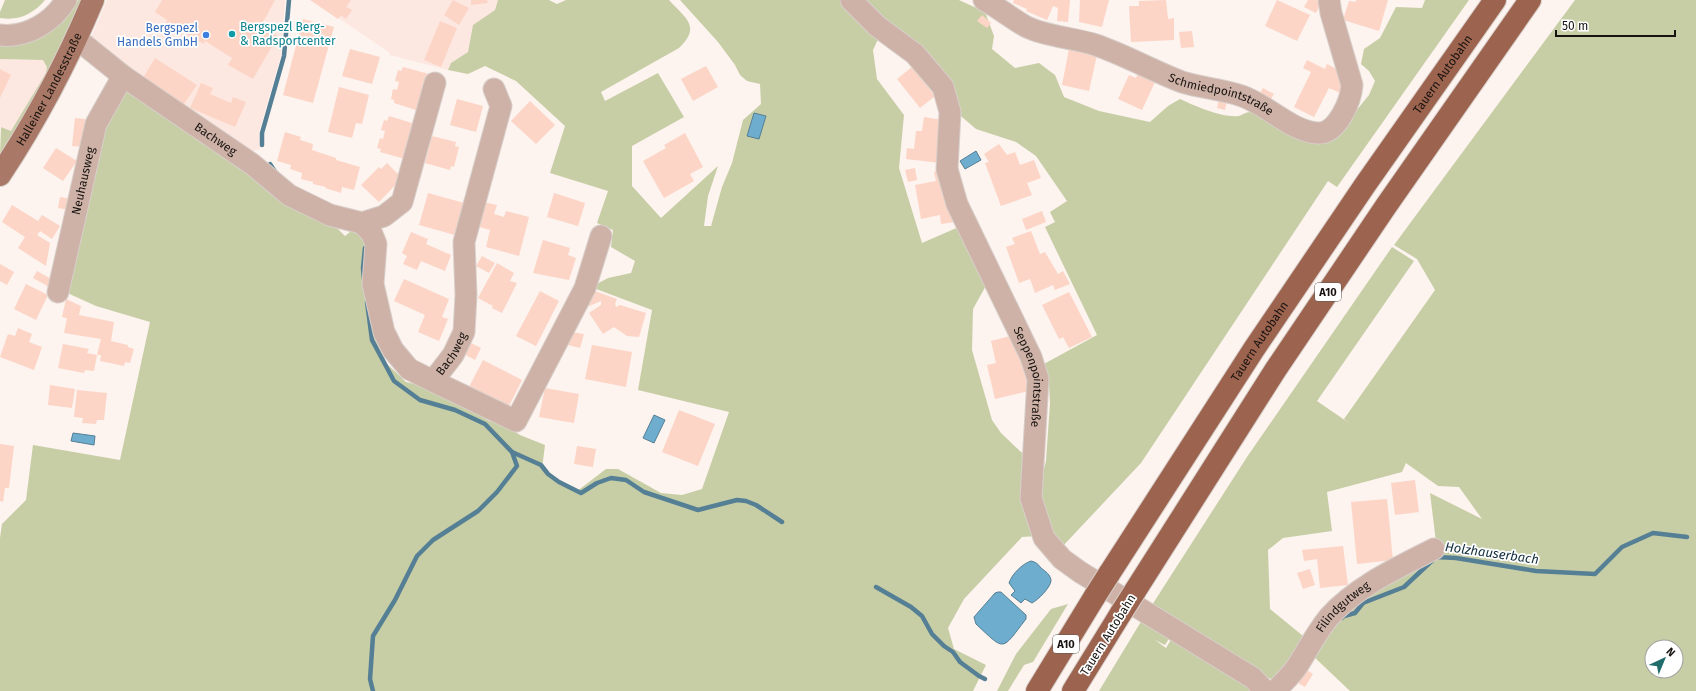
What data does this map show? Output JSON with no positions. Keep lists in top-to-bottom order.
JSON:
{
  "streets": {
    "highway": ["Tauern Autobahn", "A10"],
    "main road": ["Halleiner Landesstraße"],
    "street": [
      "Schmiedpointstraße",
      "Bachweg",
      "Neuhausweg",
      "Seppenpointstraße",
      "Filindgutweg"
    ]
  },
  "crossings": [
    ["Halleiner Landesstraße", "Bachweg"],
    ["Bachweg", "Neuhausweg"]
  ],
  "water": ["Holzhauserbach"],
  "places": ["Bergspezl Berg- & Radsportcenter", "Bergspezl Handels GmbH"],
  "scale_bar": "50 m",
  "north": "top right"
}
